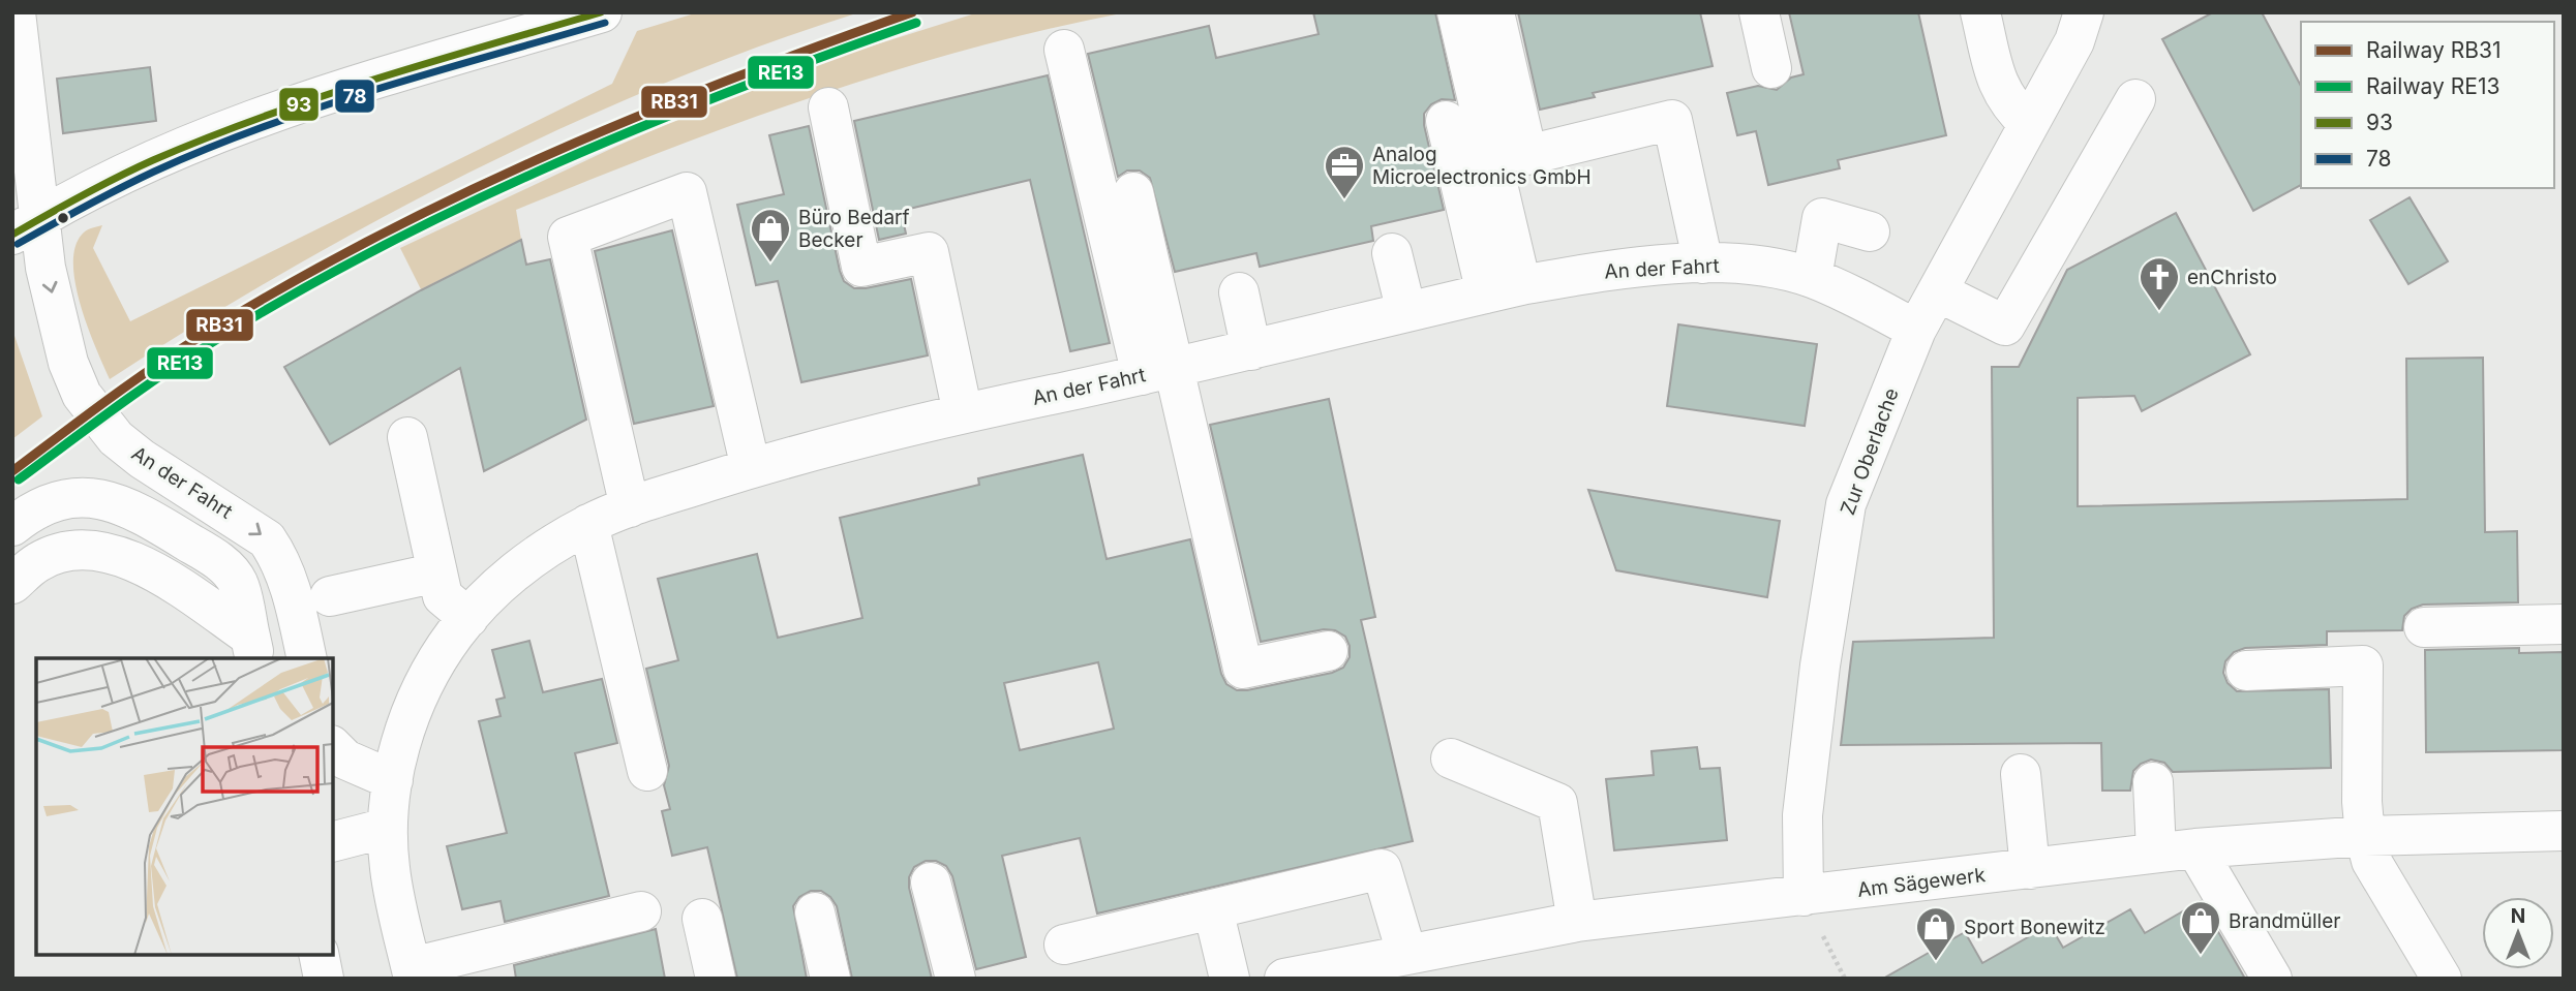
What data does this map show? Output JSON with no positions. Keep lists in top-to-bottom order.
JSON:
{
  "streets": {
    "street": ["An der Fahrt", "Zur Oberlache", "Am Sägewerk"]
  },
  "crossings": [
    ["An der Fahrt", "Zur Oberlache"],
    ["Zur Oberlache", "Am Sägewerk"]
  ],
  "places": {
    "office": ["Analog Microelectronics GmbH"],
    "shop": ["Büro Bedarf Becker", "Brandmüller", "Sport Bonewitz"],
    "church": ["enChristo"]
  },
  "lines": [
    "rail line RB31",
    "transit line 93",
    "rail line RE13",
    "transit line 78"
  ],
  "legend": [
    "Railway RB31",
    "Railway RE13",
    "93",
    "78"
  ],
  "north": "top"
}
